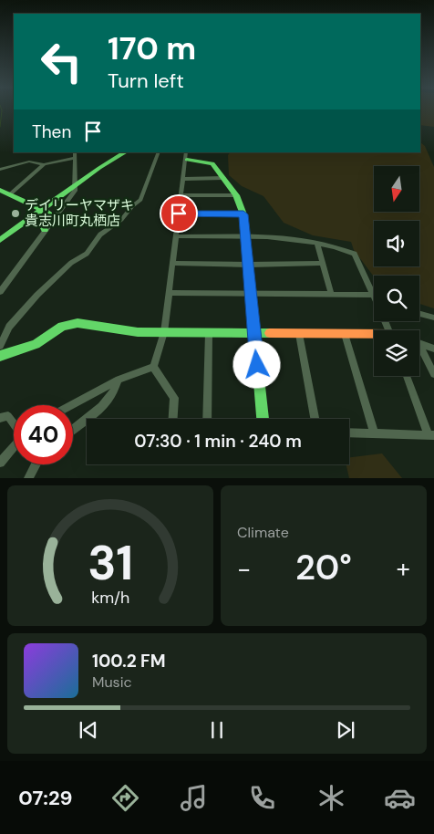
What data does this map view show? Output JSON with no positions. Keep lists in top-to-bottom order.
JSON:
{
  "places": ["デイリーヤマザキ 貴志川町丸栖店"],
  "north": "bottom",
  "page": {
    "turn": ["170 m", "Turn left"],
    "then": "Then",
    "limit": "40",
    "trip": "07:30 · 1 min · 240 m",
    "tile": "Climate",
    "heat": ["−", "20°", "+"],
    "song": ["100.2 FM", "Music"],
    "tabs": "07:29",
    "gauge": ["31", "km/h"]
  }
}
